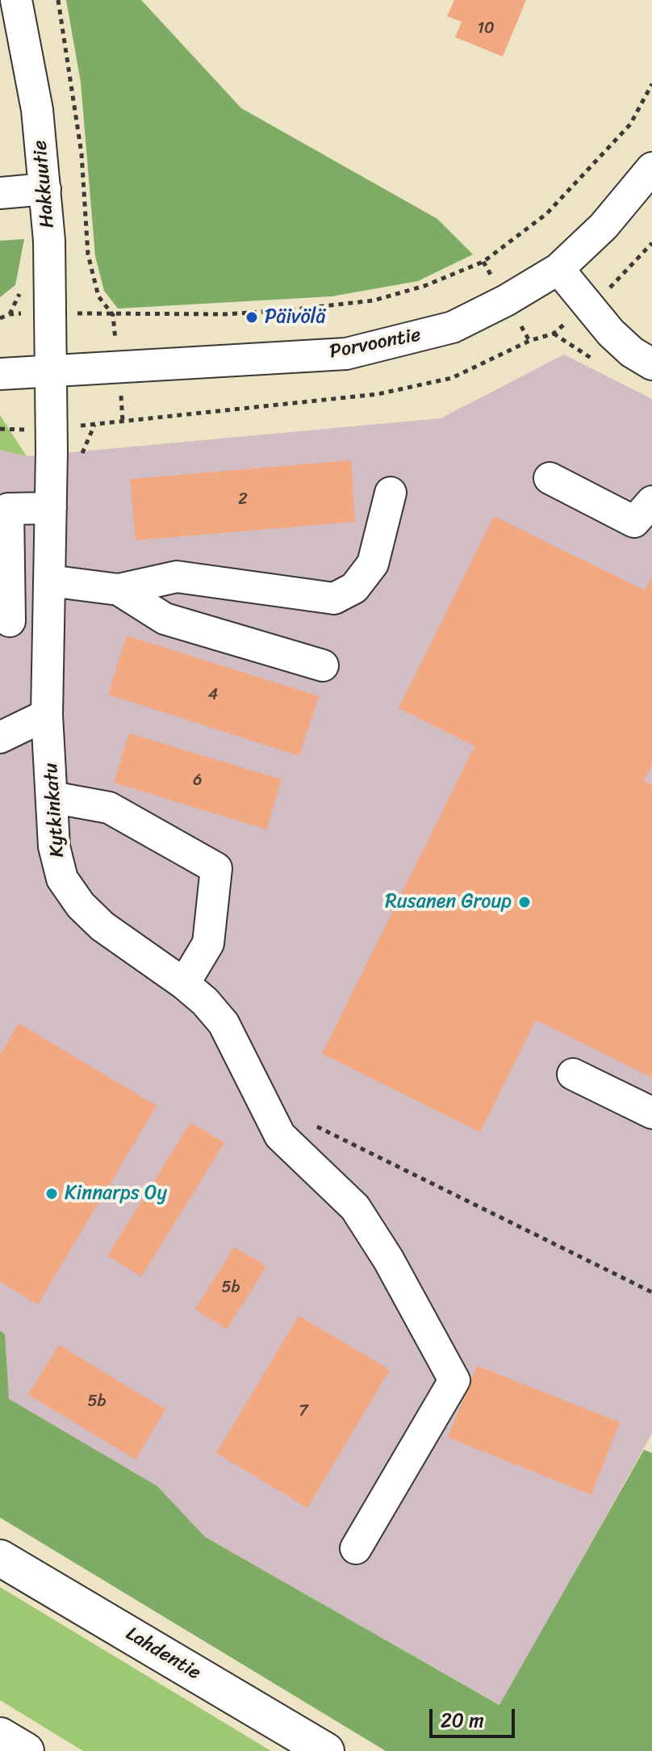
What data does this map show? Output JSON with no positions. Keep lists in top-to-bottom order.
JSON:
{
  "streets": {
    "main road": ["Lahdentie"],
    "street": ["Hakkuutie", "Porvoontie", "Kytkinkatu"]
  },
  "crossings": [
    ["Hakkuutie", "Porvoontie"],
    ["Hakkuutie", "Kytkinkatu"],
    ["Porvoontie", "Kytkinkatu"]
  ],
  "places": ["Päivölä", "Rusanen Group", "Kinnarps Oy"],
  "house_numbers": [
    "10",
    "2",
    "4",
    "6",
    "5b",
    "5b",
    "7"
  ],
  "scale_bar": "20 m"
}
